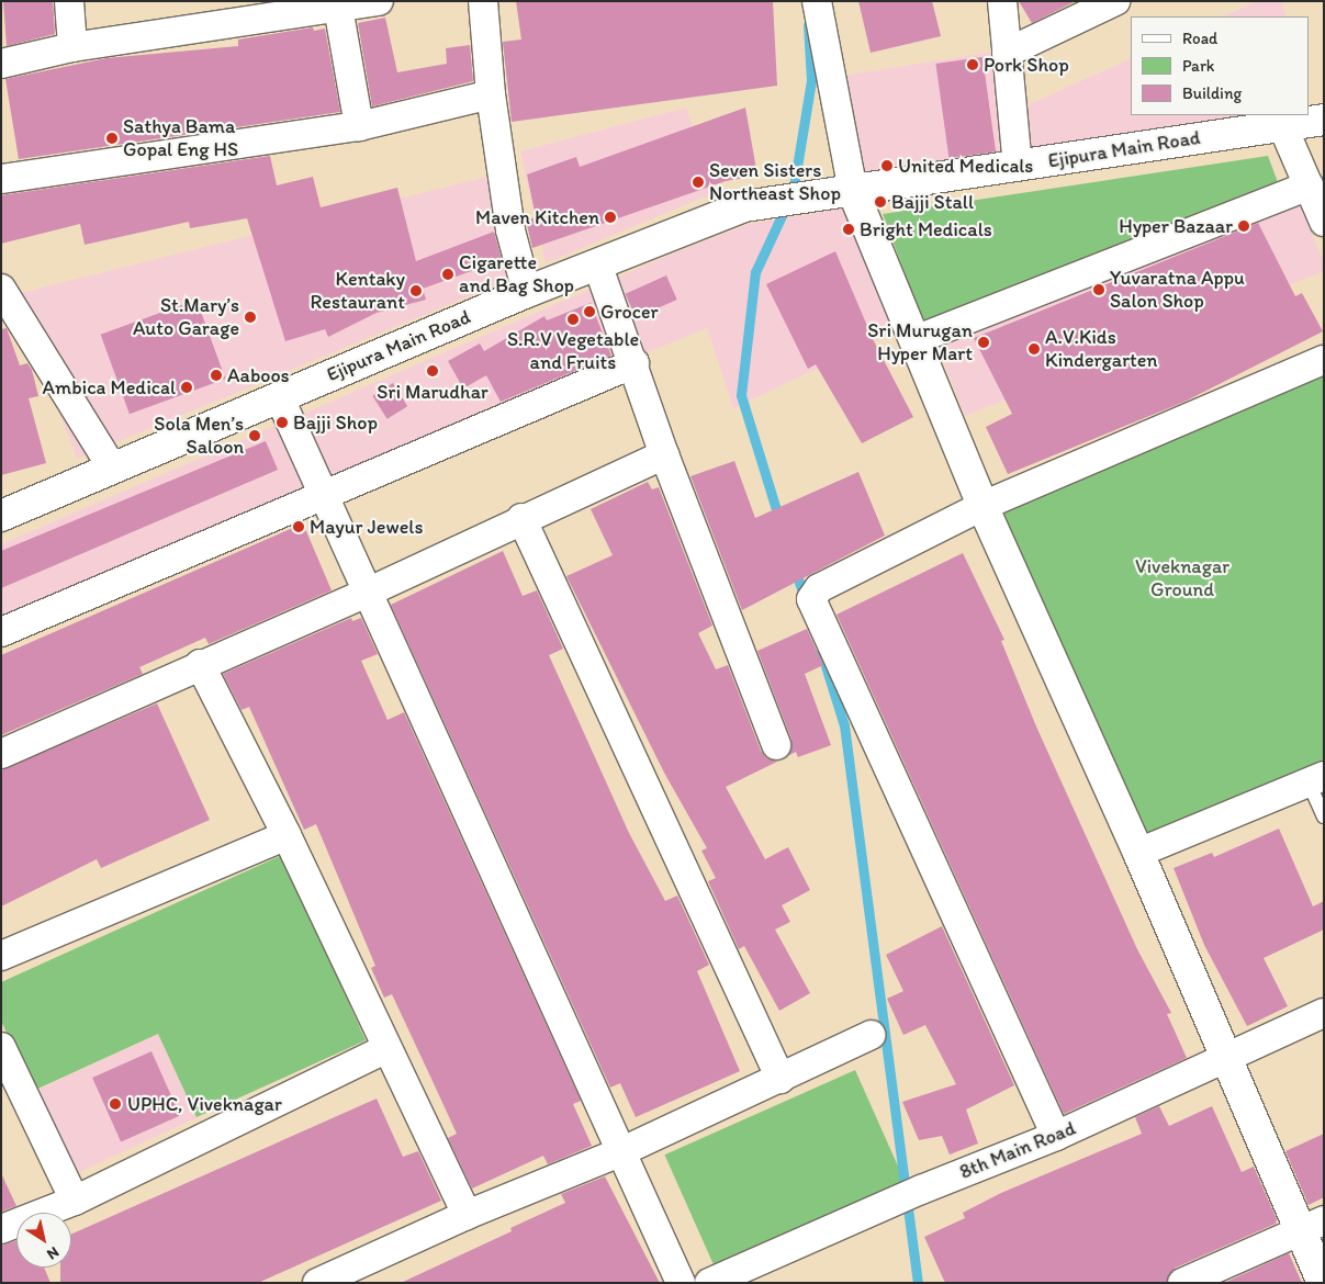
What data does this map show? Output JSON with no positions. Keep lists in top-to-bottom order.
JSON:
{
  "streets": {
    "street": ["Ejipura Main Road", "8th Main Road"]
  },
  "parks": ["Viveknagar Ground"],
  "places": [
    "Pork Shop",
    "Sathya Bama Gopal Eng HS",
    "United Medicals",
    "Seven Sisters Northeast Shop",
    "Bajji Stall",
    "Maven Kitchen",
    "Hyper Bazaar",
    "Bright Medicals",
    "Cigarette and Bag Shop",
    "Yuvaratna Appu Salon Shop",
    "Kentaky Restaurant",
    "Grocer",
    "St.Mary’s Auto Garage",
    "S.R.V Vegetable and Fruits",
    "Sri Murugan Hyper Mart",
    "A.V.Kids Kindergarten",
    "Sri Marudhar",
    "Aaboos",
    "Ambica Medical",
    "Bajji Shop",
    "Sola Men’s Saloon",
    "Mayur Jewels",
    "UPHC, Viveknagar"
  ],
  "legend": ["Road", "Park", "Building"],
  "north": "bottom right"
}
